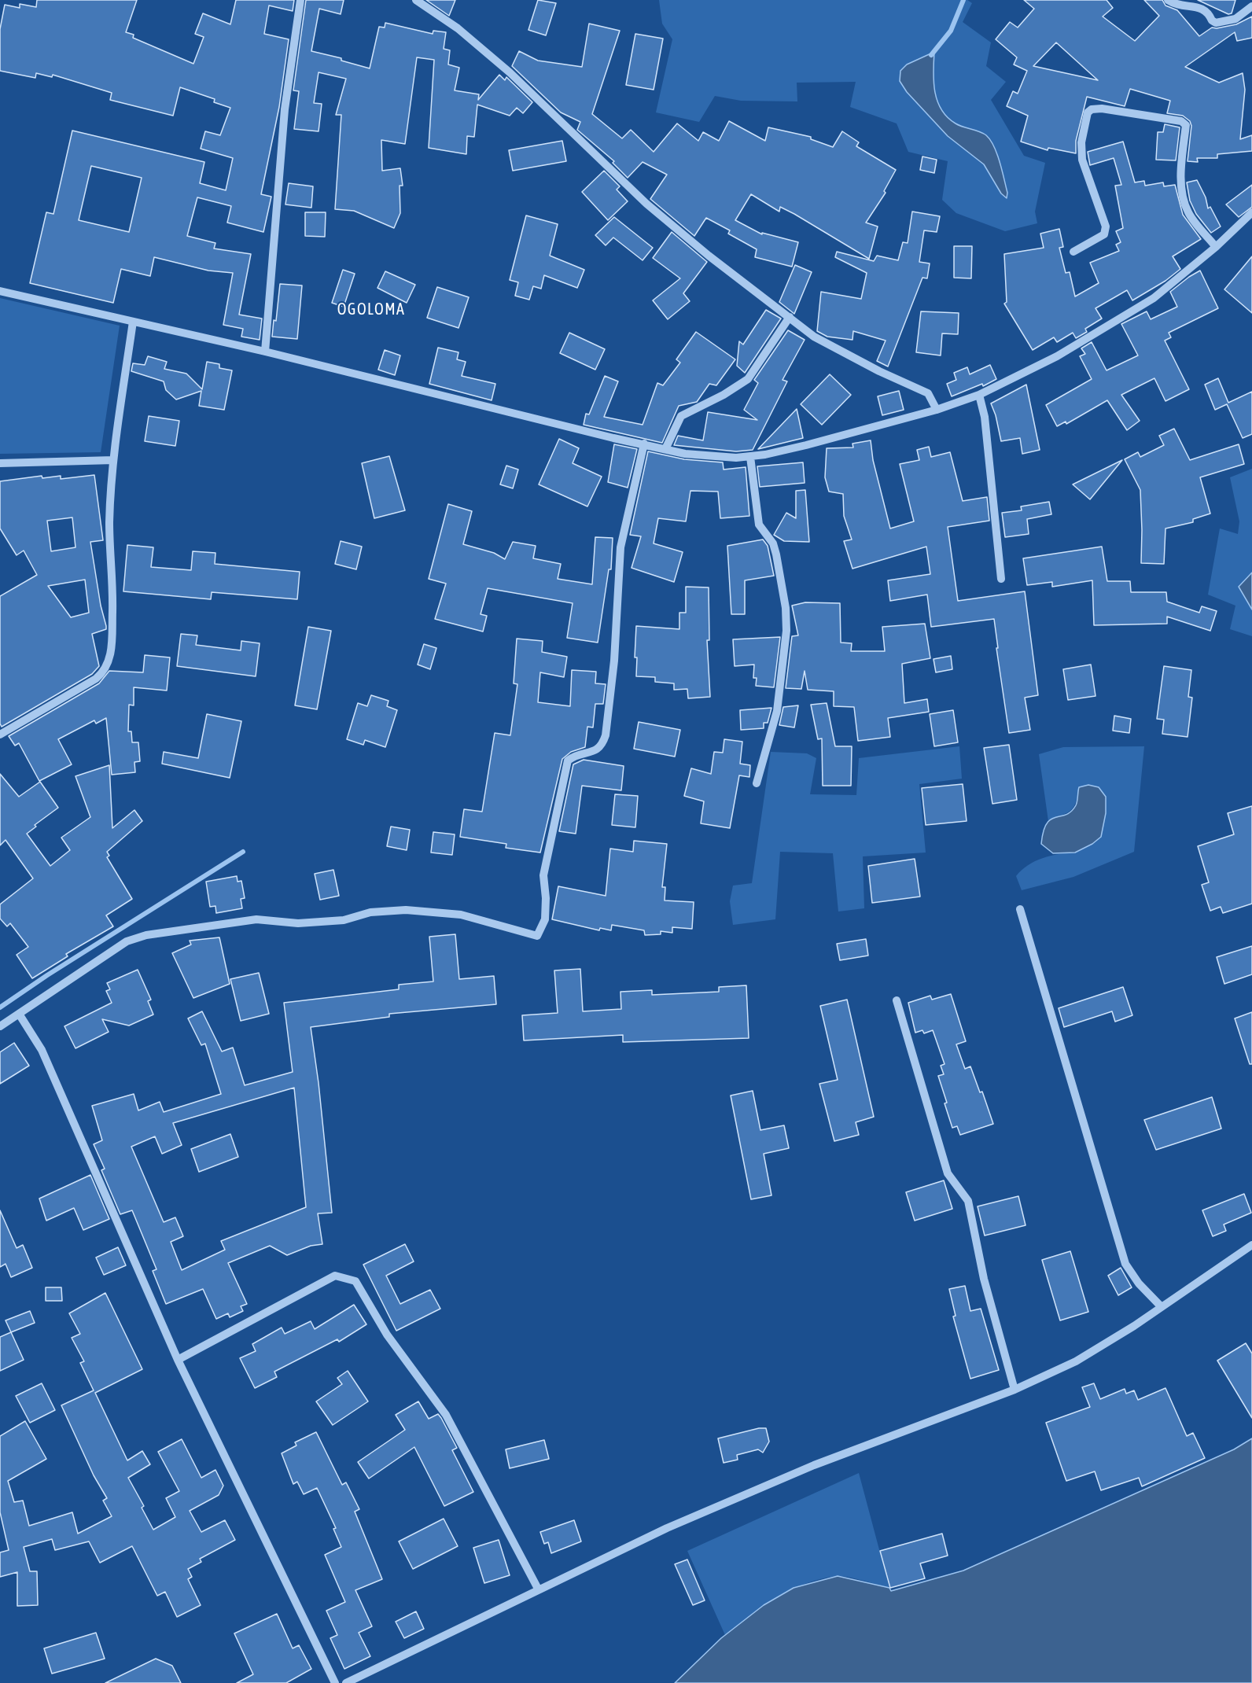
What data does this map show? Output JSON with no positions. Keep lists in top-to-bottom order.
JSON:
{
  "districts": ["OGOLOMA"]
}
